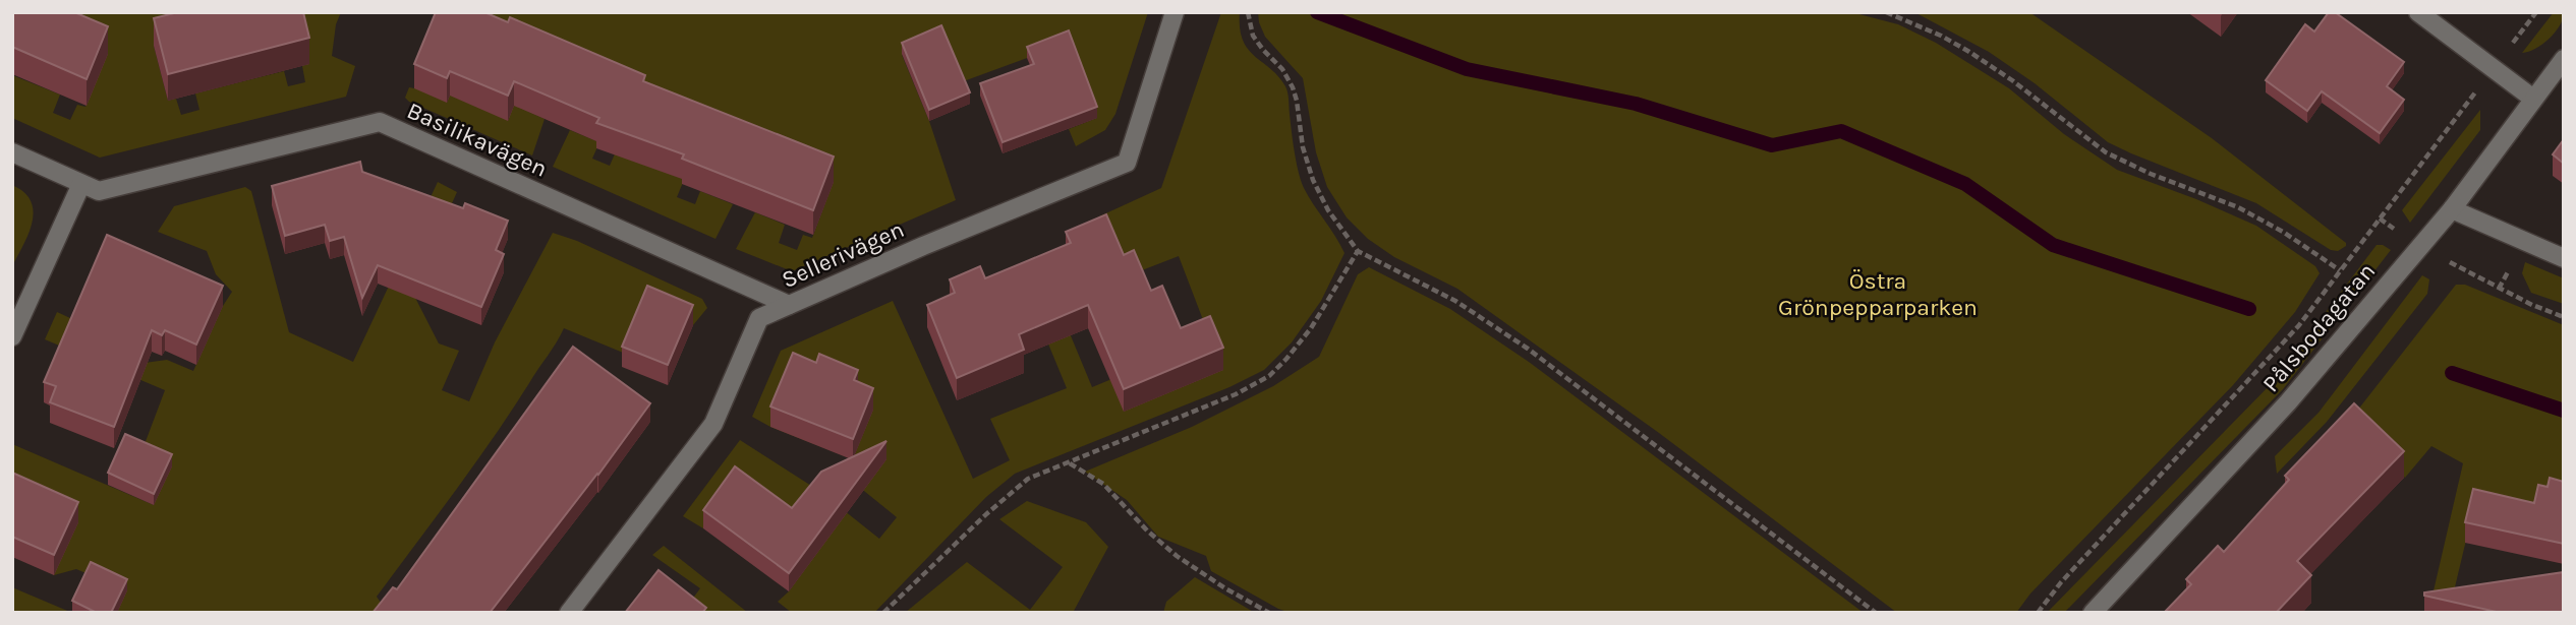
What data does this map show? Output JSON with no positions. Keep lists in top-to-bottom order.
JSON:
{
  "streets": {
    "street": ["Basilikavägen", "Sellerivägen", "Pålsbodagatan"]
  },
  "crossings": [
    ["Basilikavägen", "Sellerivägen"]
  ],
  "parks": ["Östra Grönpepparparken"]
}
